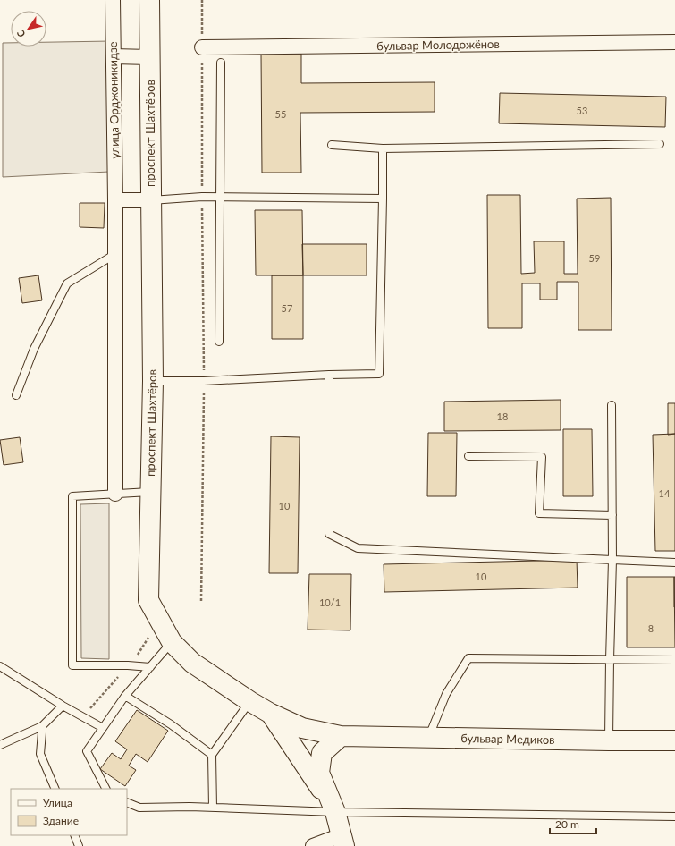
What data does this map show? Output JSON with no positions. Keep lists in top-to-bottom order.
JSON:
{
  "streets": {
    "main road": ["проспект Шахтёров", "бульвар Медиков"],
    "street": ["бульвар Молодожёнов", "улица Орджоникидзе"]
  },
  "crossings": [
    ["проспект Шахтёров", "бульвар Медиков"]
  ],
  "house_numbers": [
    "53",
    "55",
    "59",
    "57",
    "18",
    "14",
    "10",
    "10",
    "10/1",
    "8"
  ],
  "legend": ["Улица", "Здание"],
  "scale_bar": "20 m",
  "north": "bottom left"
}
